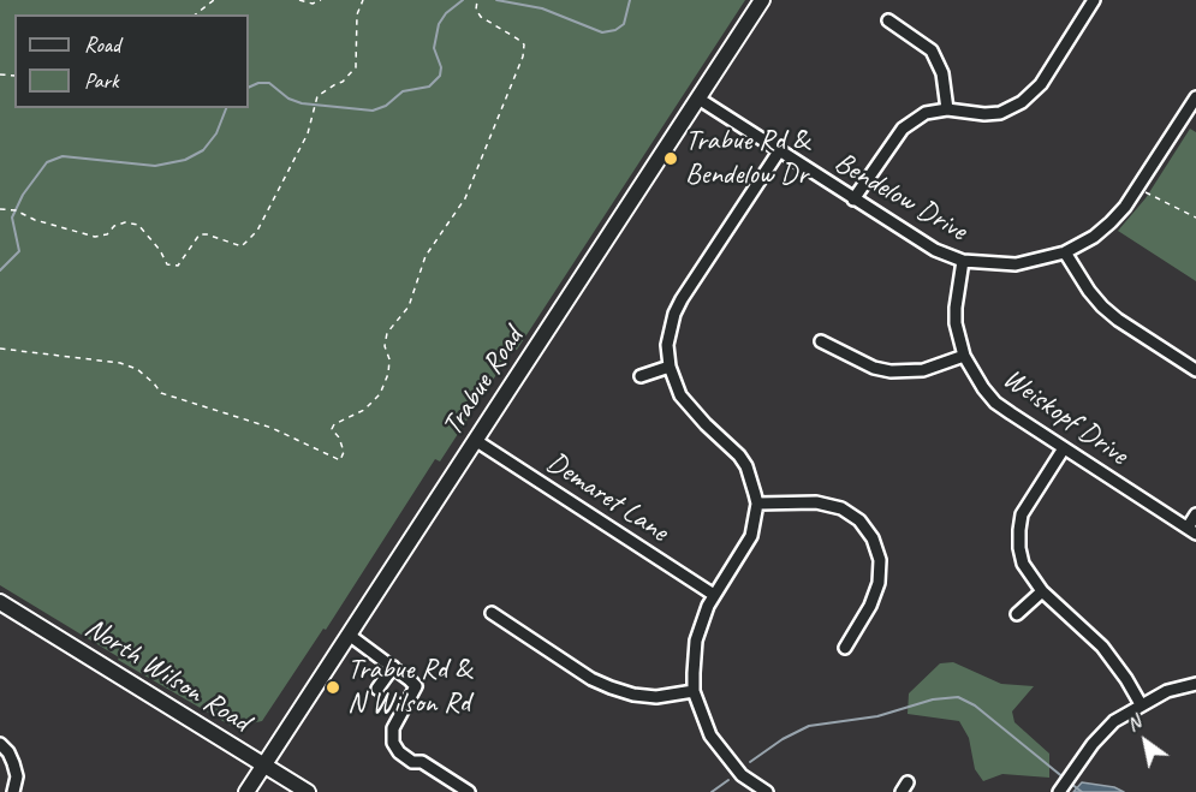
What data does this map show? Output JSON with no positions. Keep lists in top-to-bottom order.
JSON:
{
  "streets": {
    "main road": ["Trabue Road", "North Wilson Road"],
    "street": ["Bendelow Drive", "Weiskopf Drive", "Demaret Lane"]
  },
  "crossings": [
    ["Bendelow Drive", "Trabue Road"],
    ["Bendelow Drive", "Weiskopf Drive"],
    ["Trabue Road", "Demaret Lane"],
    ["Trabue Road", "North Wilson Road"]
  ],
  "places": ["Trabue Rd & Bendelow Dr", "Trabue Rd & N Wilson Rd"],
  "legend": ["Road", "Park"],
  "north": "top left"
}
